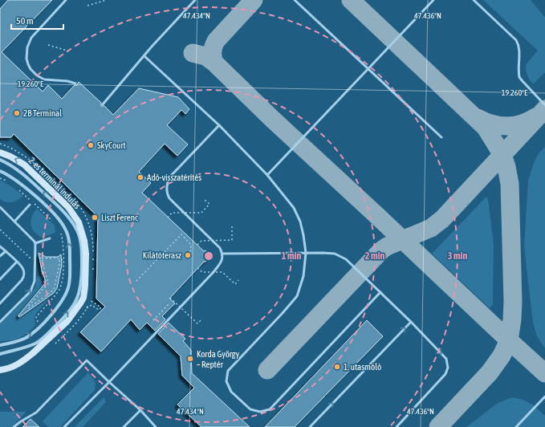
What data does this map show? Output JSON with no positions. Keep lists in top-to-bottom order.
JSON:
{
  "streets": {
    "street": ["2-es terminál indulás"]
  },
  "places": [
    "2B Terminal",
    "SkyCourt",
    "Adó-visszatérítés",
    "Liszt Ferenc",
    "Kilátóterasz",
    "Korda György – Reptér",
    "1. utasmóló"
  ],
  "scale_bar": "50 m",
  "coordinates": ["47.434°N", "47.436°N", "19.260°E"],
  "rings": ["1 min", "2 min", "3 min"]
}
